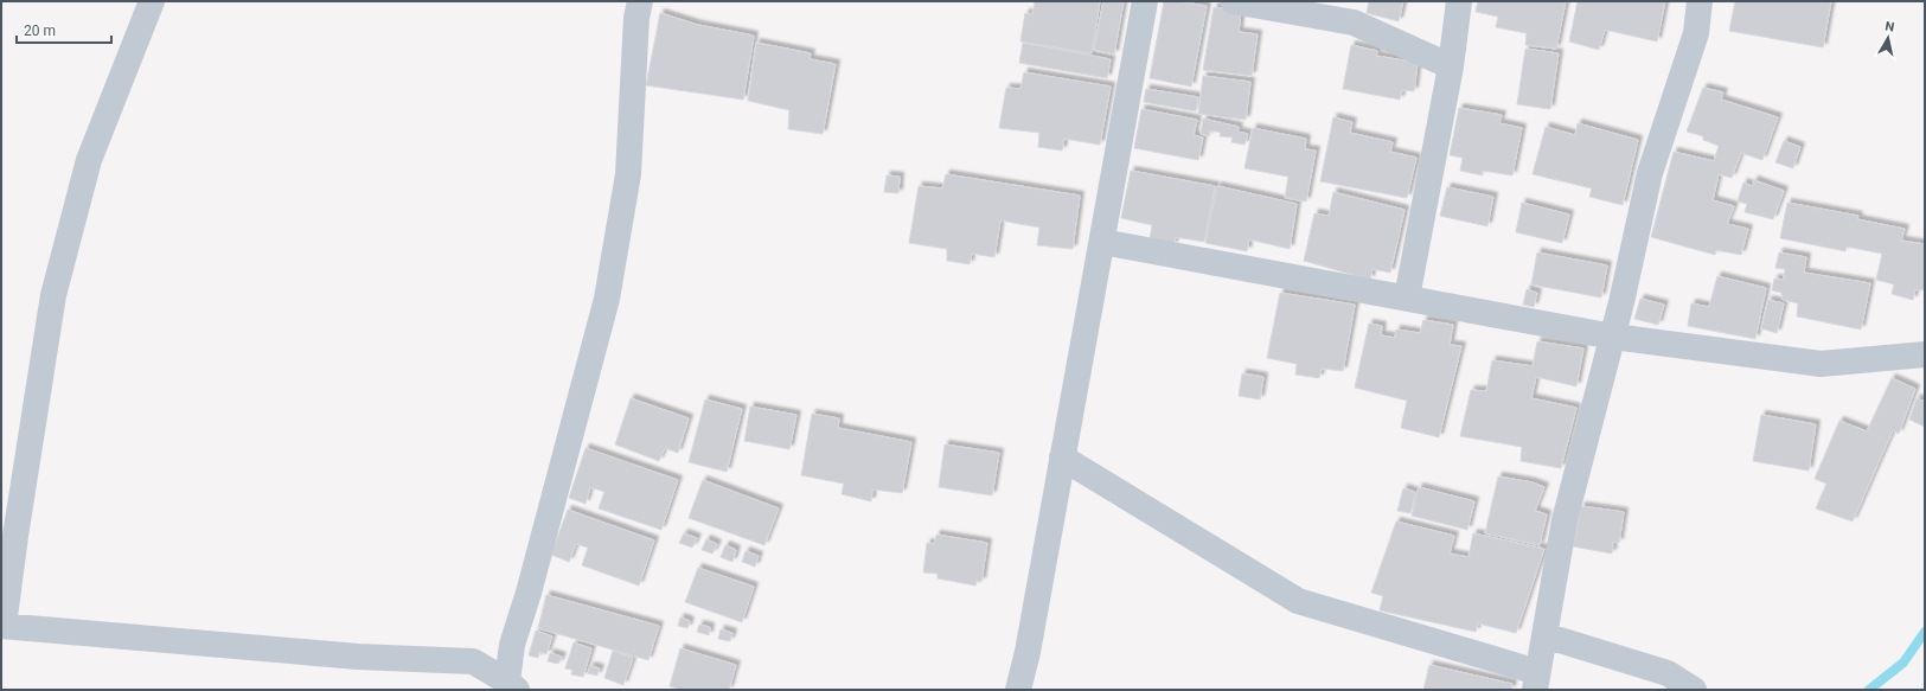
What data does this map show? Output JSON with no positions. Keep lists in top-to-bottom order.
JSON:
{
  "scale_bar": "20 m",
  "north": "top"
}
